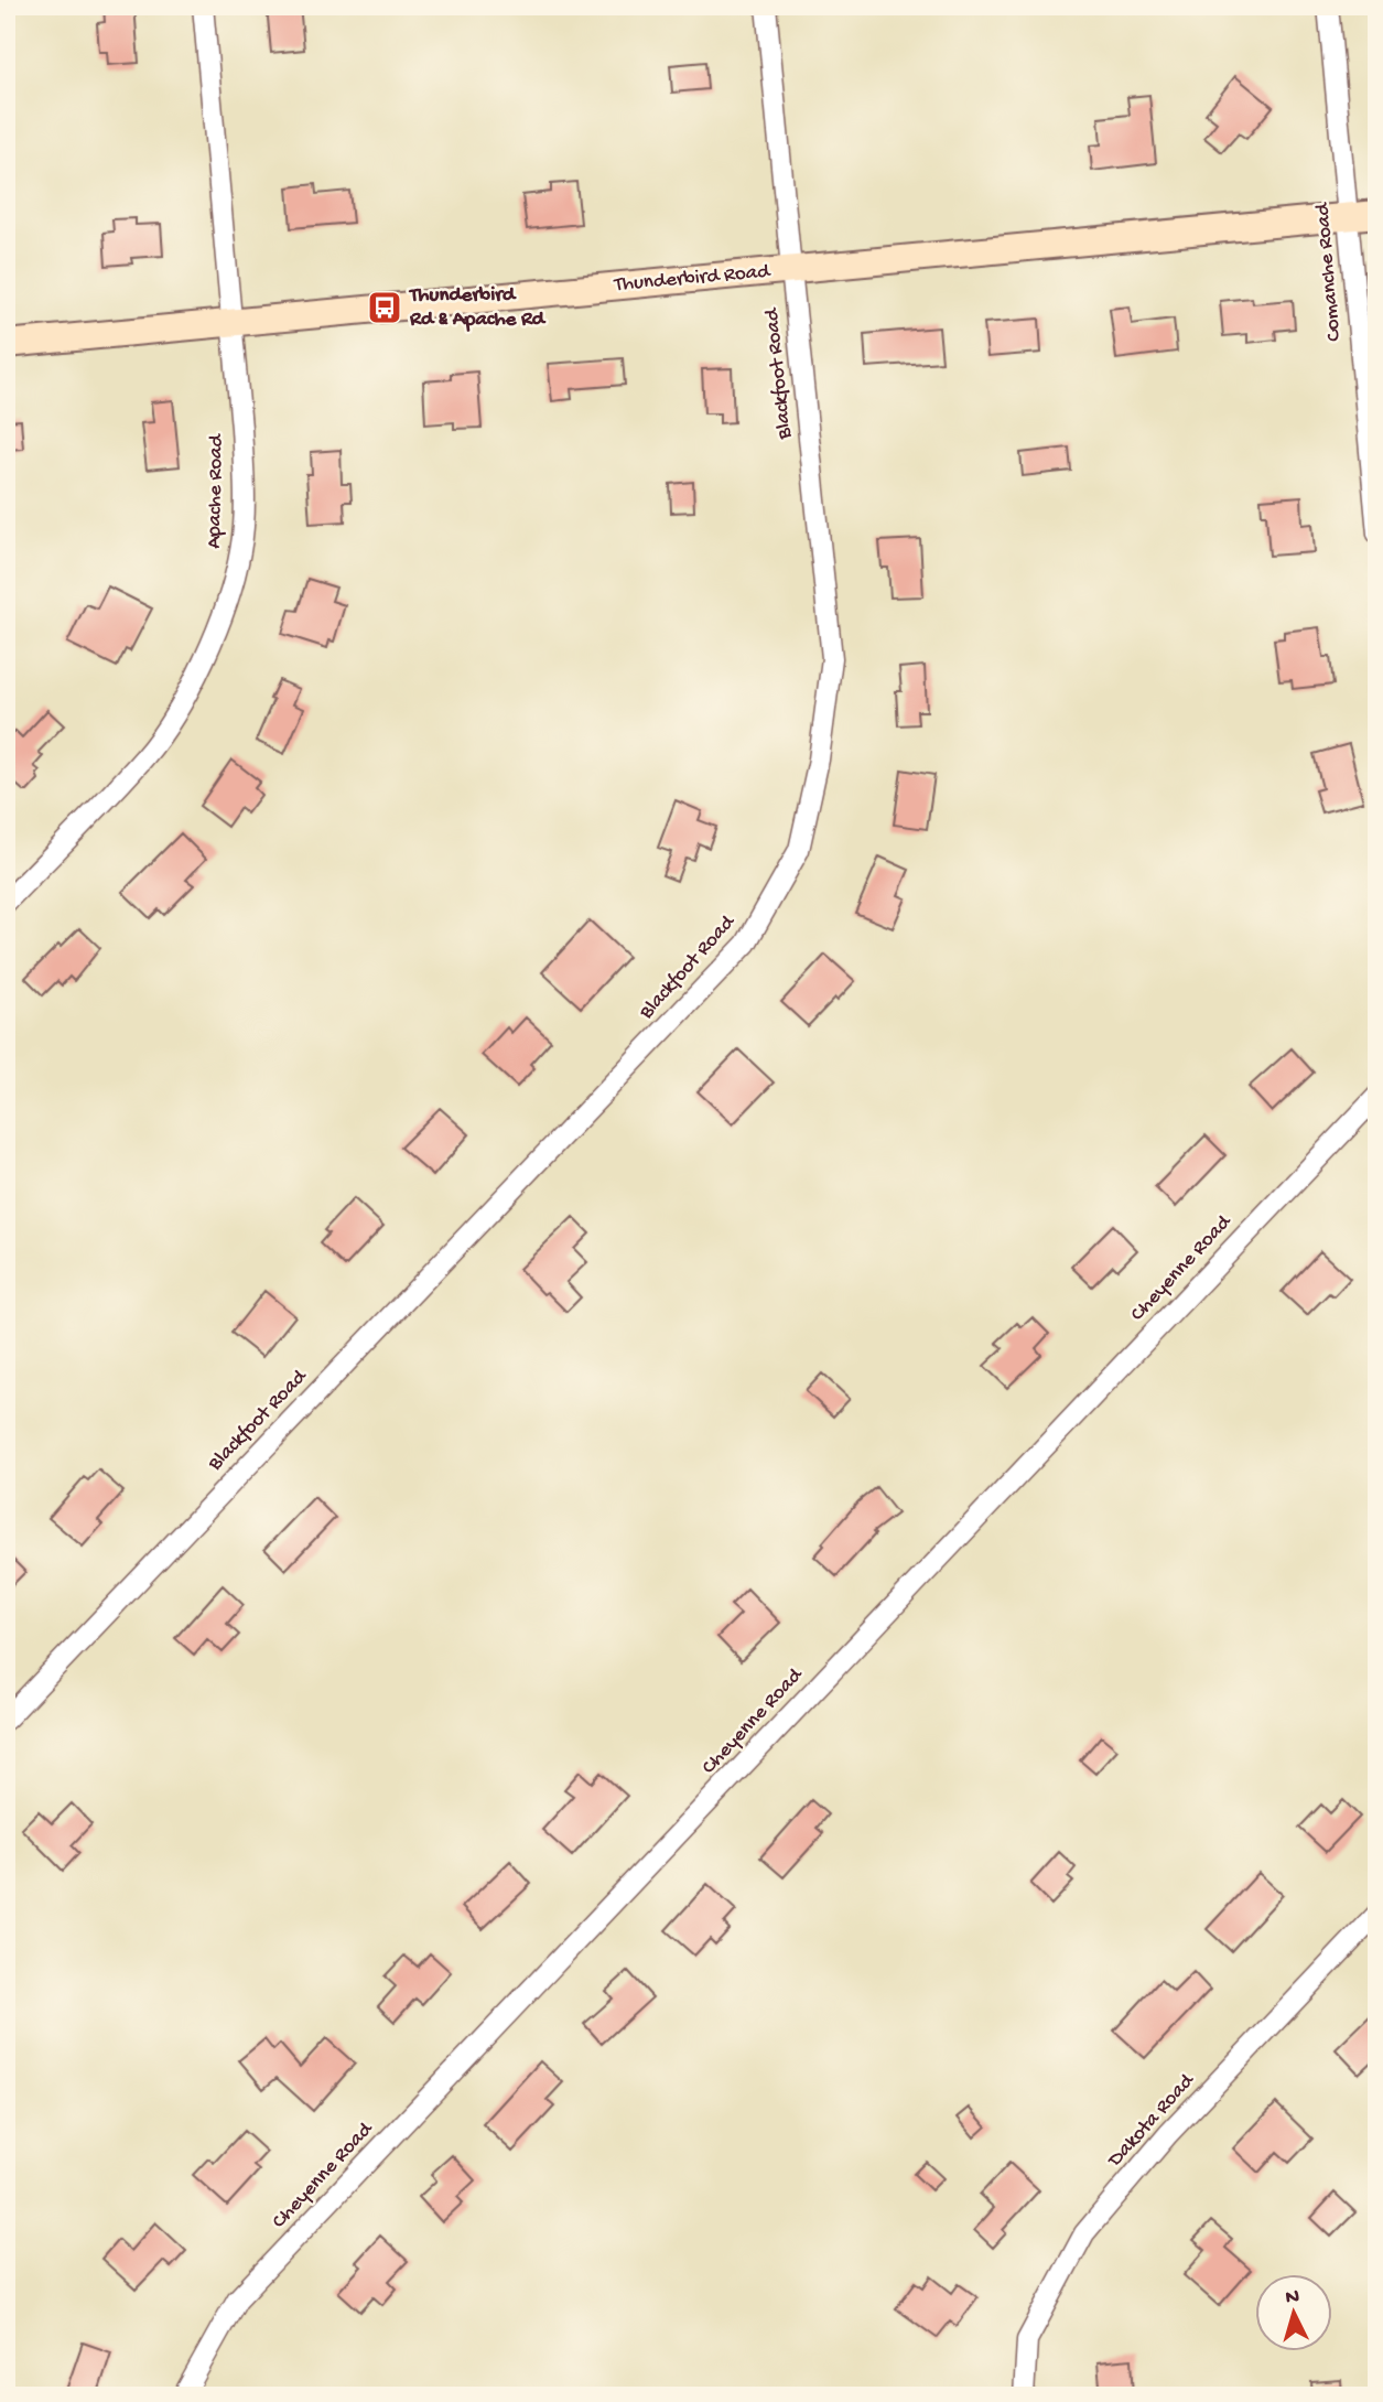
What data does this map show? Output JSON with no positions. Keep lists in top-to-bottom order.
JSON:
{
  "streets": {
    "main road": ["Thunderbird Road"],
    "street": [
      "Comanche Road",
      "Blackfoot Road",
      "Apache Road",
      "Cheyenne Road",
      "Dakota Road"
    ]
  },
  "crossings": [
    ["Comanche Road", "Thunderbird Road"],
    ["Thunderbird Road", "Blackfoot Road"],
    ["Thunderbird Road", "Apache Road"]
  ],
  "places": {
    "bus stop": ["Thunderbird Rd & Apache Rd"]
  },
  "north": "top"
}
